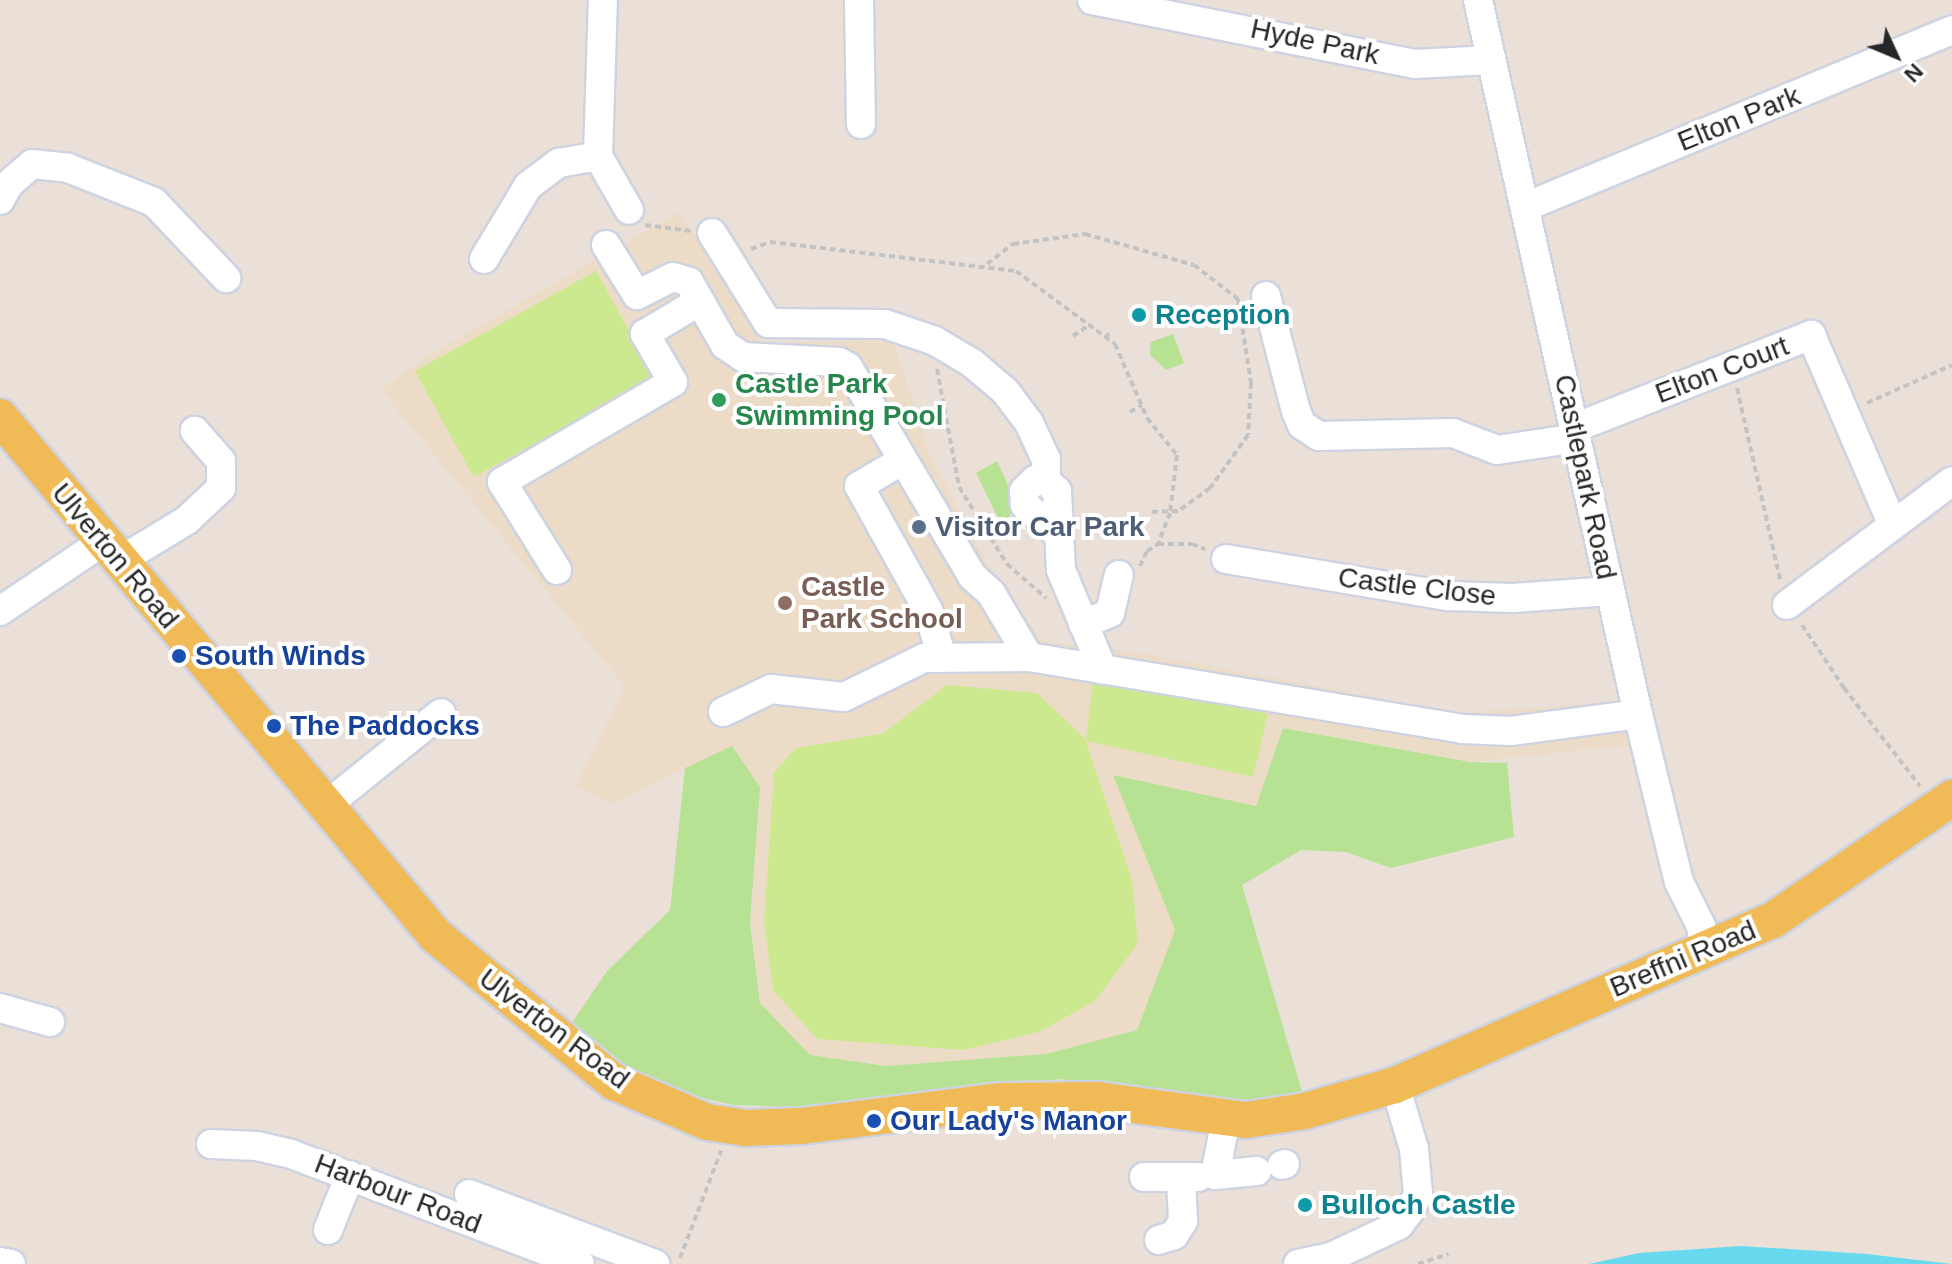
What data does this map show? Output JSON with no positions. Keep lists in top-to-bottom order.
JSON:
{
  "streets": {
    "main road": ["Ulverton Road", "Breffni Road"],
    "street": [
      "Hyde Park",
      "Elton Park",
      "Elton Court",
      "Castlepark Road",
      "Castle Close",
      "Harbour Road"
    ]
  },
  "crossings": [
    ["Hyde Park", "Castlepark Road"],
    ["Elton Park", "Castlepark Road"],
    ["Elton Court", "Castlepark Road"],
    ["Castlepark Road", "Castle Close"],
    ["Castlepark Road", "Breffni Road"],
    ["Ulverton Road", "Breffni Road"]
  ],
  "places": [
    "Reception",
    "Castle Park Swimming Pool",
    "Visitor Car Park",
    "Castle Park School",
    "South Winds",
    "The Paddocks",
    "Our Lady's Manor",
    "Bulloch Castle"
  ],
  "north": "bottom right"
}
